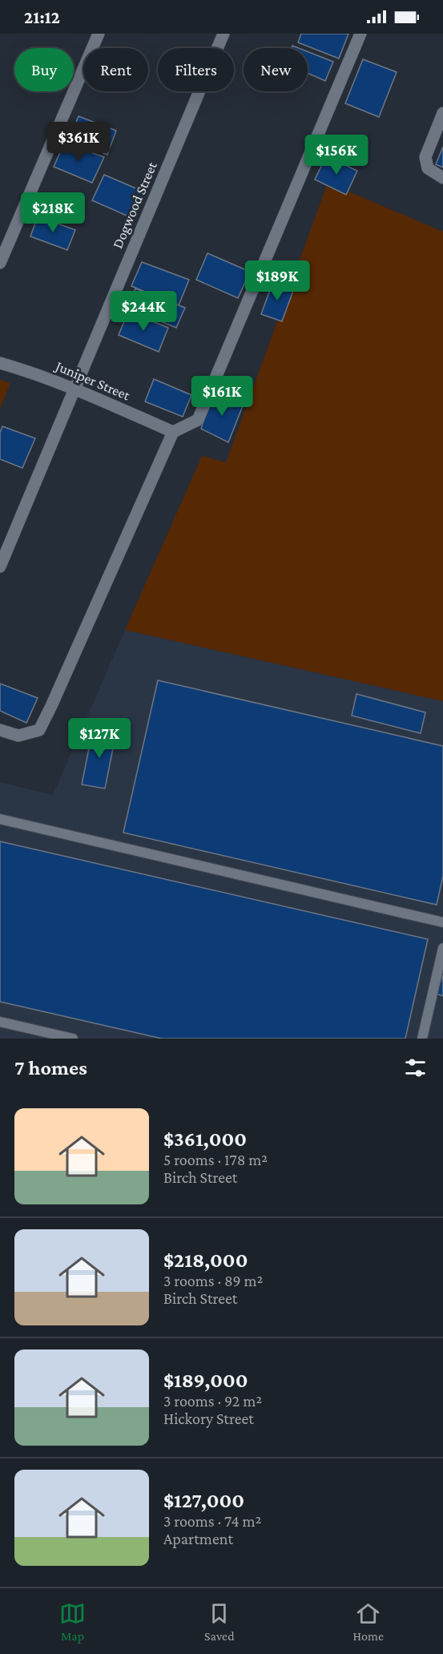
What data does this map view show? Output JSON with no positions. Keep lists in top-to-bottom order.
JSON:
{
  "streets": {
    "street": ["Dogwood Street", "Juniper Street"]
  },
  "crossings": [
    ["Dogwood Street", "Juniper Street"]
  ],
  "page": {
    "status": "21:12",
    "chip": [
      "Buy",
      "Rent",
      "Filters",
      "New"
    ],
    "price": [
      "$361K",
      "$156K",
      "$218K",
      "$189K",
      "$244K",
      "$161K",
      "$127K"
    ],
    "heading": "7 homes",
    "list": [
      {
        "name": "$361,000",
        "note": "5 rooms · 178 m² · Birch Street"
      },
      {
        "name": "$218,000",
        "note": "3 rooms · 89 m² · Birch Street"
      },
      {
        "name": "$189,000",
        "note": "3 rooms · 92 m² · Hickory Street"
      },
      {
        "name": "$127,000",
        "note": "3 rooms · 74 m² · Apartment"
      }
    ],
    "tabs": ["Map", "Saved", "Home"]
  }
}
